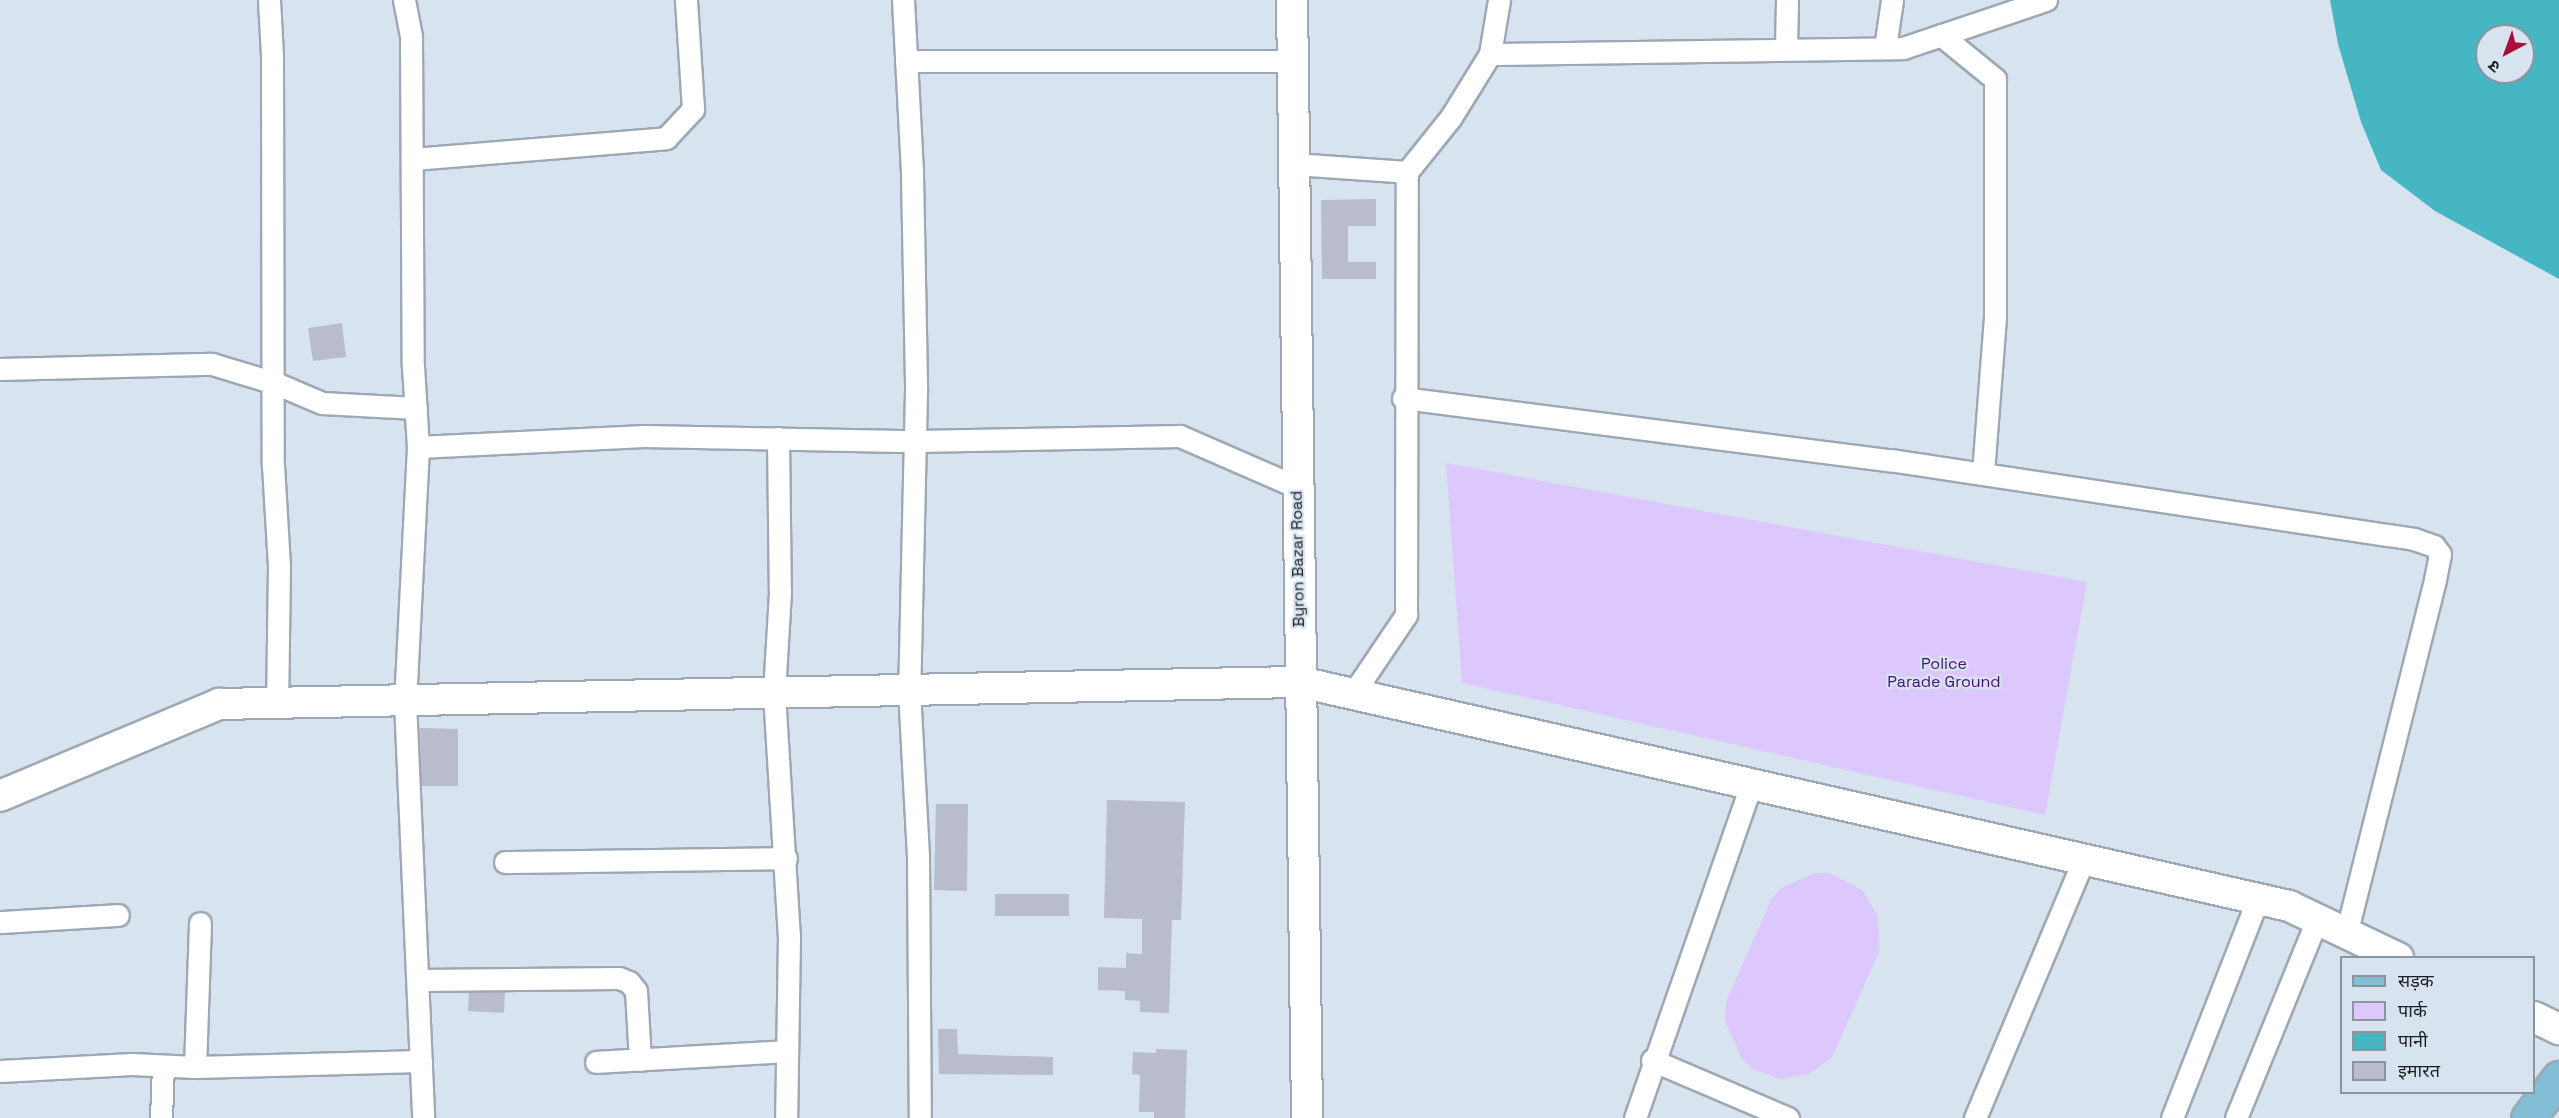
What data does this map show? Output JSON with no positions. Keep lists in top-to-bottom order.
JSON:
{
  "streets": {
    "street": ["Byron Bazar Road"]
  },
  "parks": ["Police Parade Ground"],
  "legend": [
    "सड़क",
    "पार्क",
    "पानी",
    "इमारत"
  ],
  "north": "bottom left"
}
